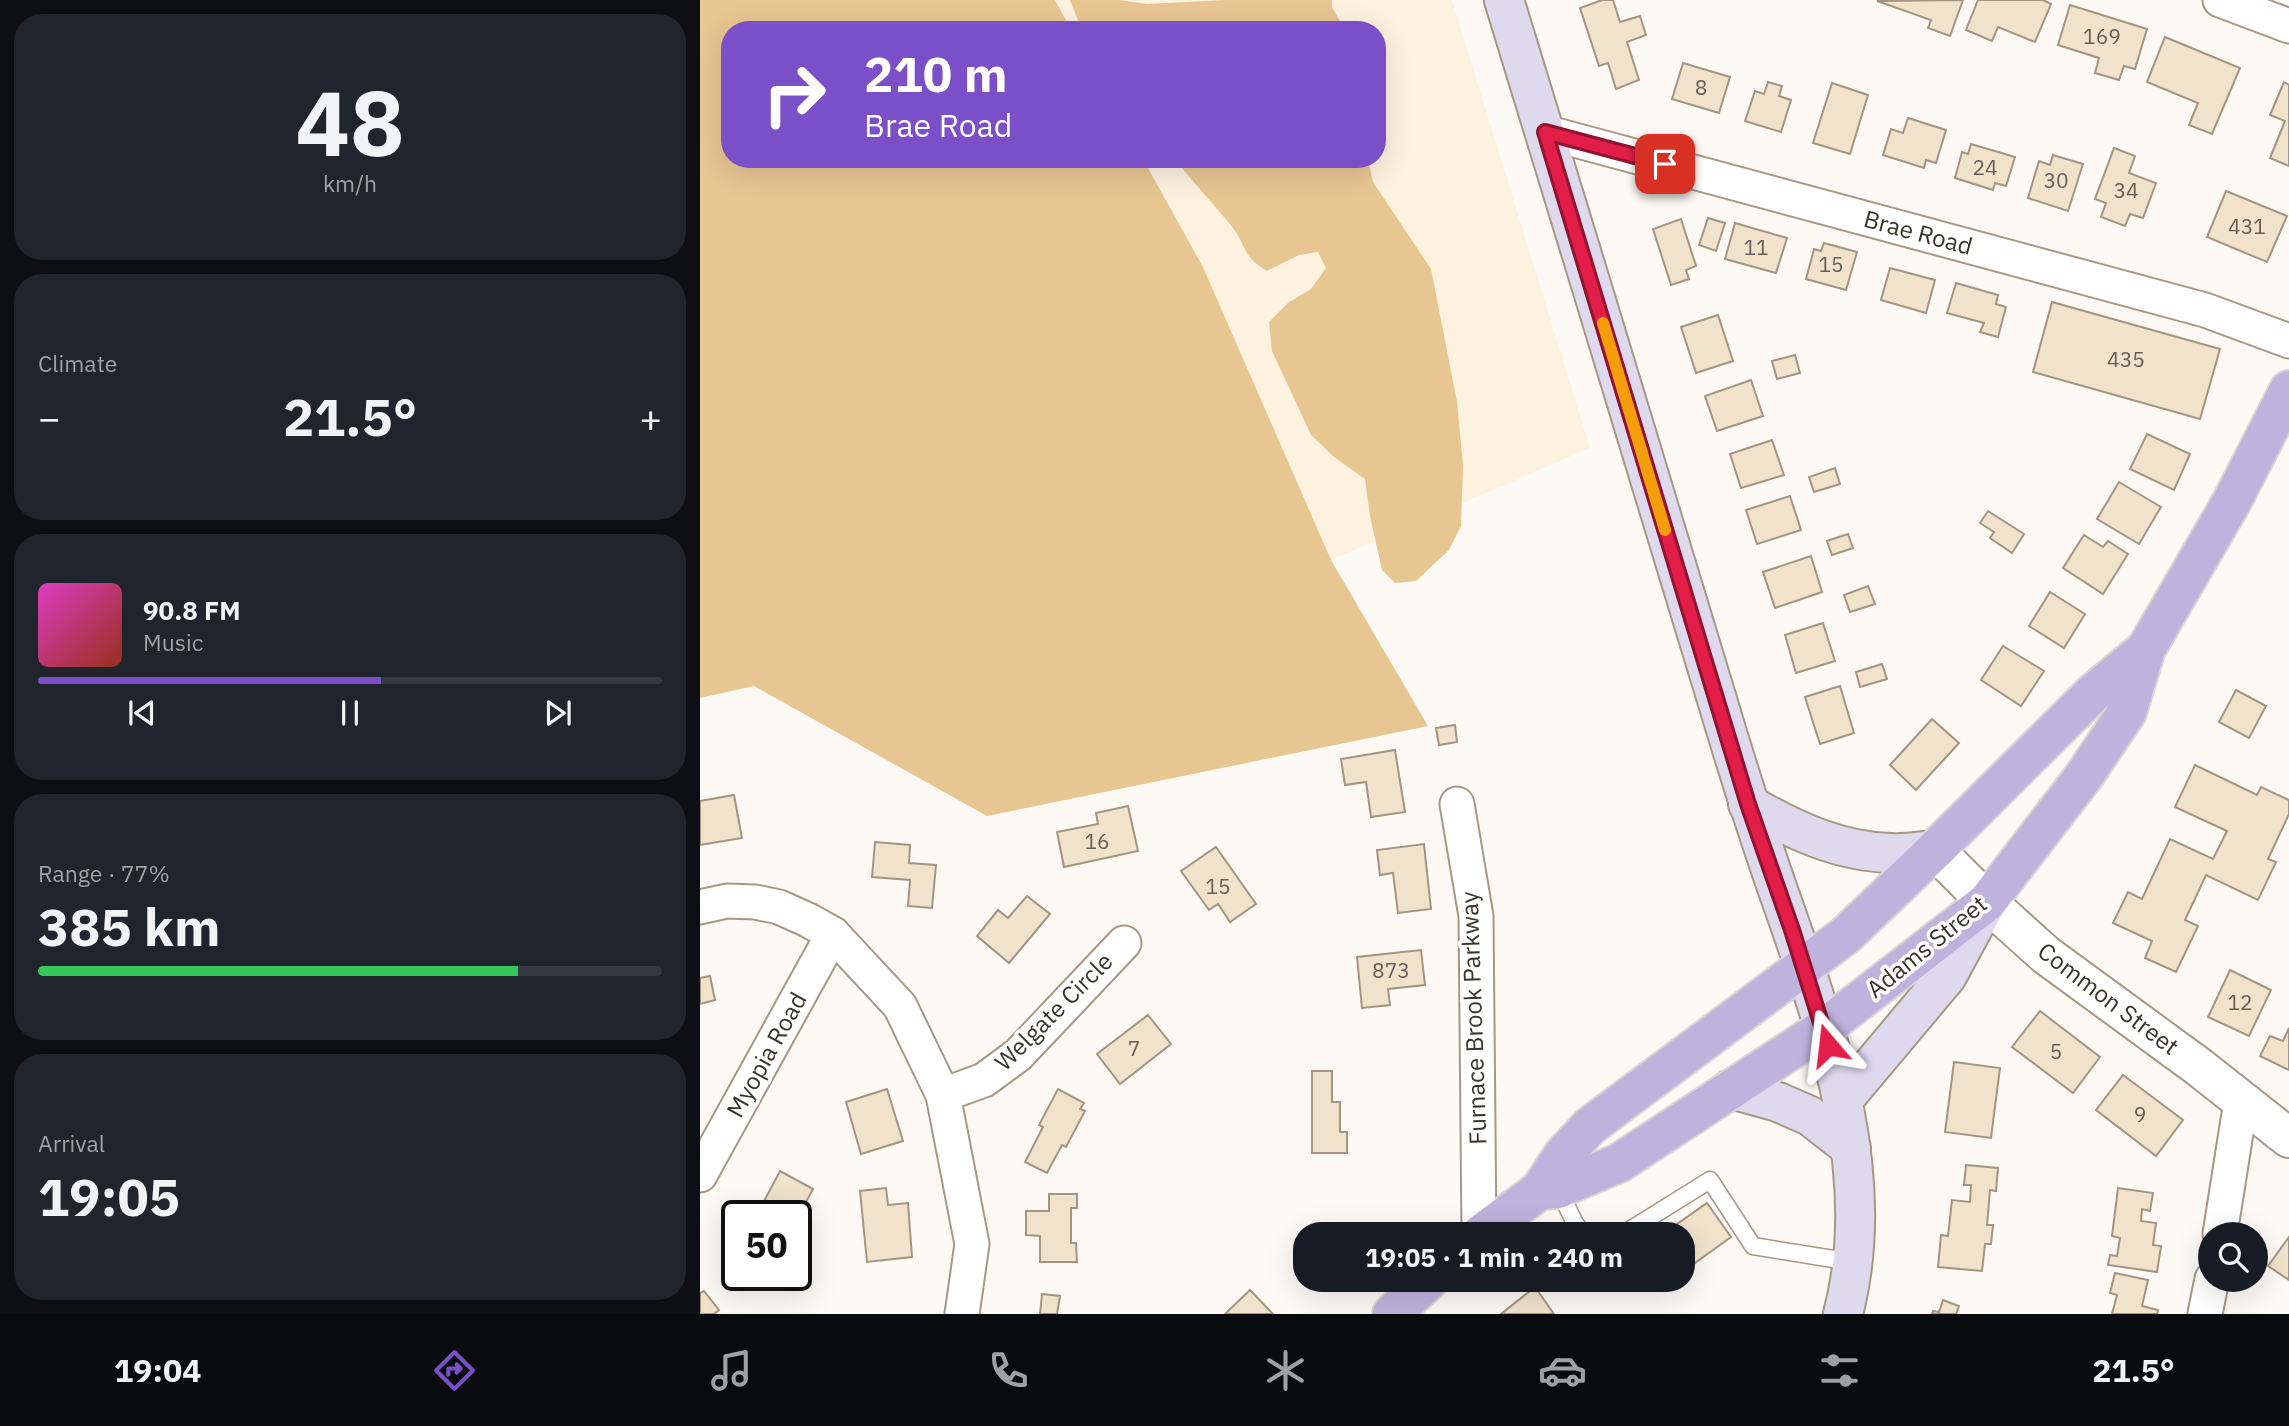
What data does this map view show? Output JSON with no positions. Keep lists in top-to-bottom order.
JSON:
{
  "streets": {
    "main road": ["Adams Street"],
    "street": [
      "Brae Road",
      "Common Street",
      "Welgate Circle",
      "Furnace Brook Parkway",
      "Myopia Road"
    ]
  },
  "crossings": [
    ["Adams Street", "Common Street"]
  ],
  "house_numbers": [
    "169",
    "8",
    "24",
    "30",
    "34",
    "431",
    "11",
    "15",
    "435",
    "16",
    "15",
    "873",
    "12",
    "7",
    "5",
    "9"
  ],
  "page": {
    "tile": [
      ["48", "km/h"],
      "Climate",
      ["Range · 77%", "385 km"],
      ["Arrival", "19:05"]
    ],
    "turn": ["210 m", "Brae Road"],
    "heat": ["−", "21.5°", "+"],
    "song": ["90.8 FM", "Music"],
    "limit": "50",
    "trip": "19:05 · 1 min · 240 m",
    "tabs": ["19:04", "21.5°"]
  }
}
